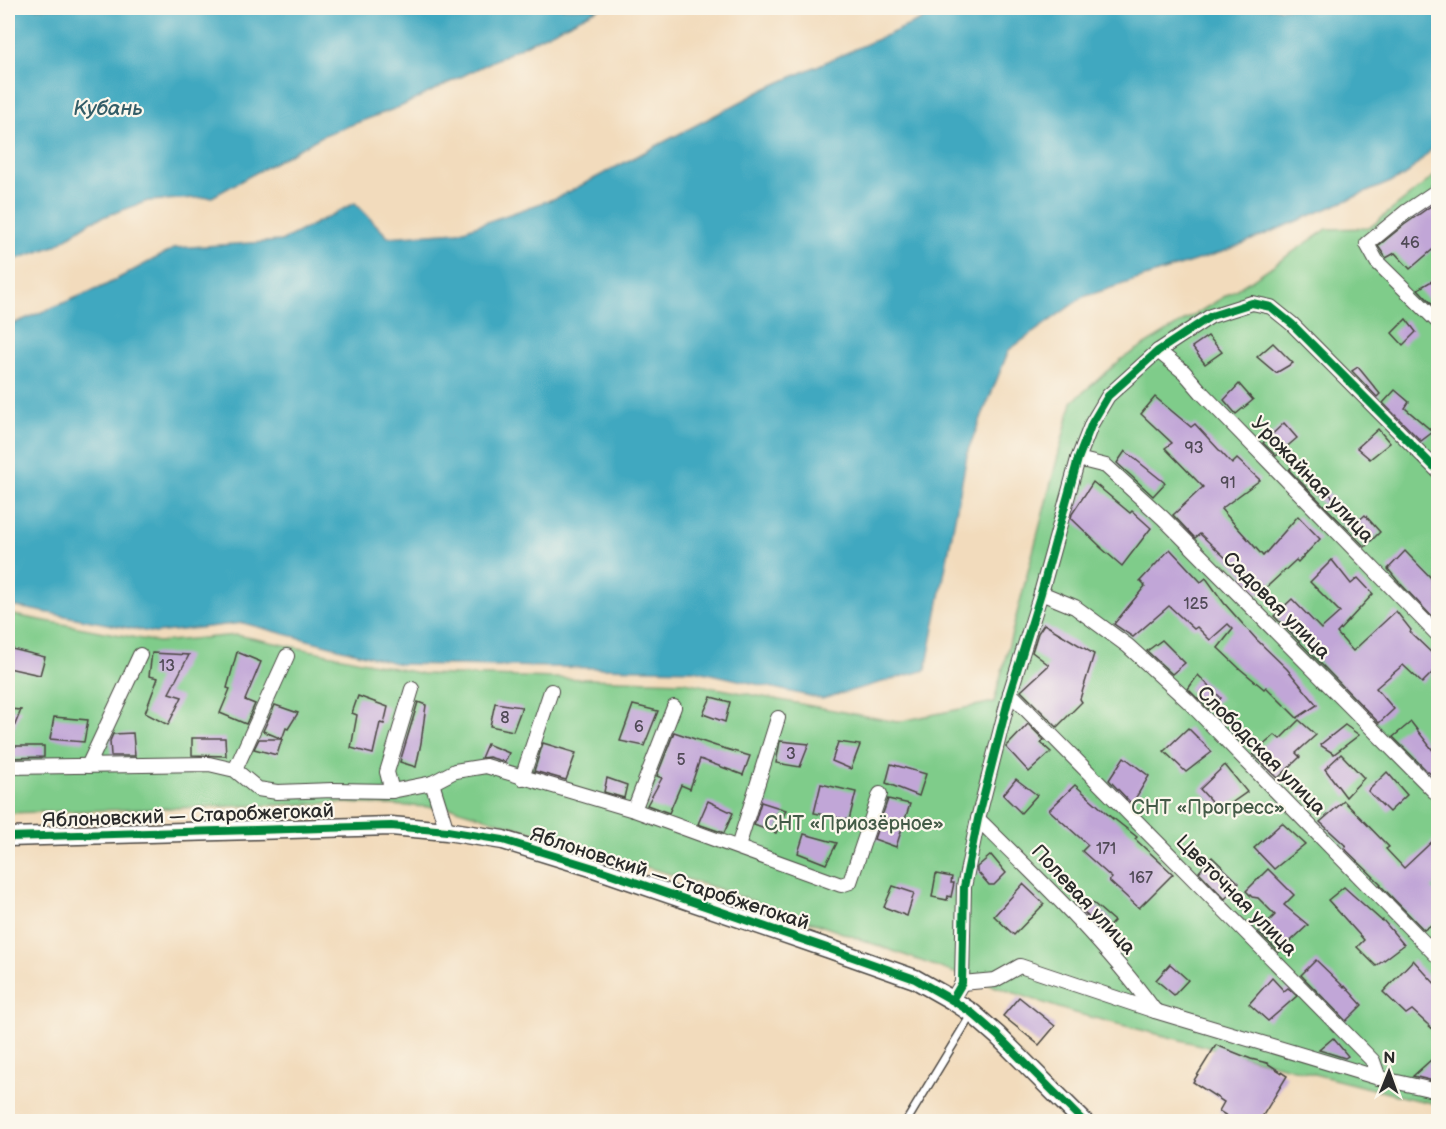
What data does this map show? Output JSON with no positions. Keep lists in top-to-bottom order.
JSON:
{
  "streets": {
    "street": [
      "Урожайная улица",
      "Садовая улица",
      "Слободская улица",
      "Яблоновский — Старобжегокай",
      "Цветочная улица",
      "Полевая улица"
    ]
  },
  "water": ["Кубань"],
  "parks": ["СНТ «Прогресс»", "СНТ «Приозёрное»"],
  "house_numbers": [
    "46",
    "93",
    "91",
    "125",
    "13",
    "8",
    "6",
    "3",
    "5",
    "171",
    "167"
  ],
  "north": "top"
}
